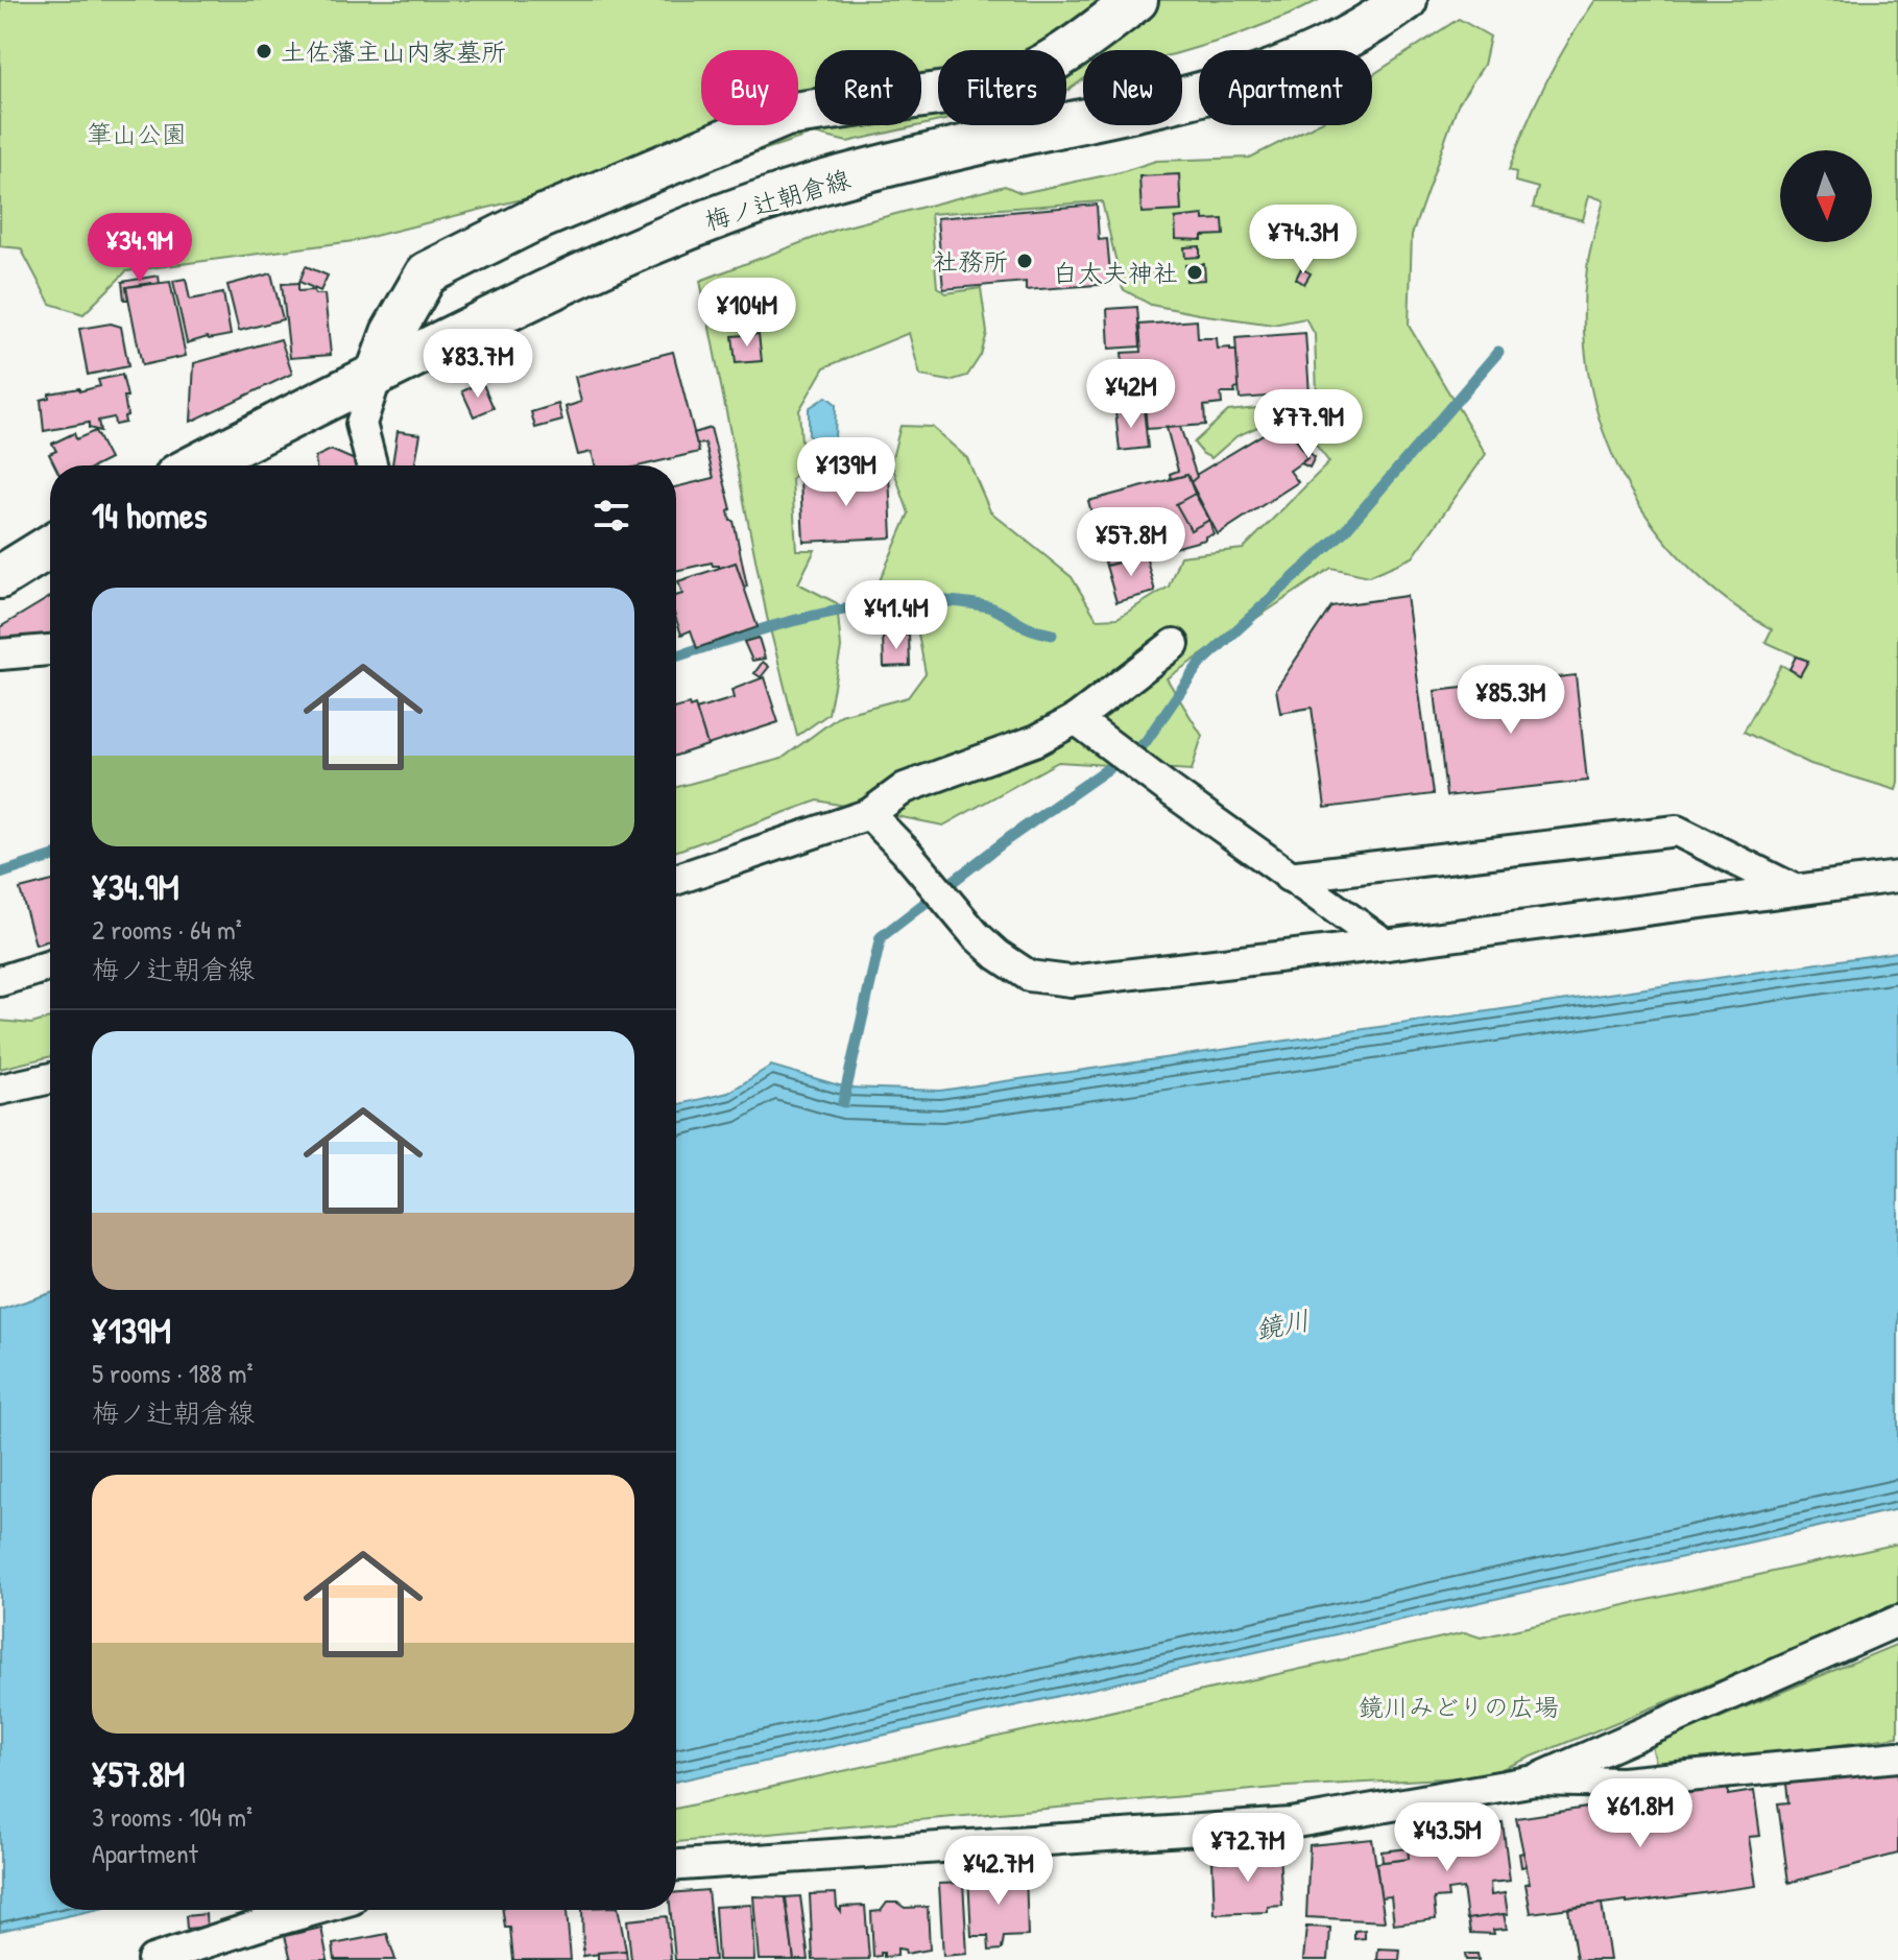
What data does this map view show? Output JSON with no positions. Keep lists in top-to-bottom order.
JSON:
{
  "streets": {
    "main road": ["梅ノ辻朝倉線"]
  },
  "water": ["鏡川"],
  "parks": ["筆山公園", "鏡川みどりの広場"],
  "places": ["土佐藩主山内家墓所", "社務所", "白太夫神社"],
  "north": "bottom",
  "page": {
    "chip": [
      "Buy",
      "Rent",
      "Filters",
      "New",
      "Apartment"
    ],
    "price": [
      "¥74.3M",
      "¥34.9M",
      "¥104M",
      "¥83.7M",
      "¥42M",
      "¥77.9M",
      "¥139M",
      "¥57.8M",
      "¥41.4M",
      "¥85.3M",
      "¥61.8M",
      "¥43.5M",
      "¥72.7M",
      "¥42.7M"
    ],
    "heading": "14 homes",
    "list": [
      {
        "name": "¥34.9M",
        "note": "2 rooms · 64 m² · 梅ノ辻朝倉線"
      },
      {
        "name": "¥139M",
        "note": "5 rooms · 188 m² · 梅ノ辻朝倉線"
      },
      {
        "name": "¥57.8M",
        "note": "3 rooms · 104 m² · Apartment"
      }
    ]
  }
}
